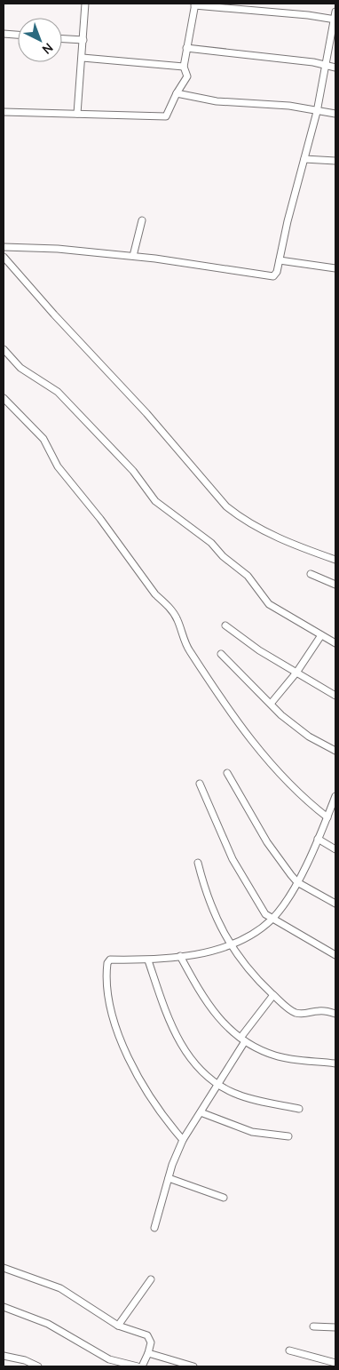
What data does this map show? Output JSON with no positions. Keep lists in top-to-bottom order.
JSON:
{
  "north": "bottom right"
}
